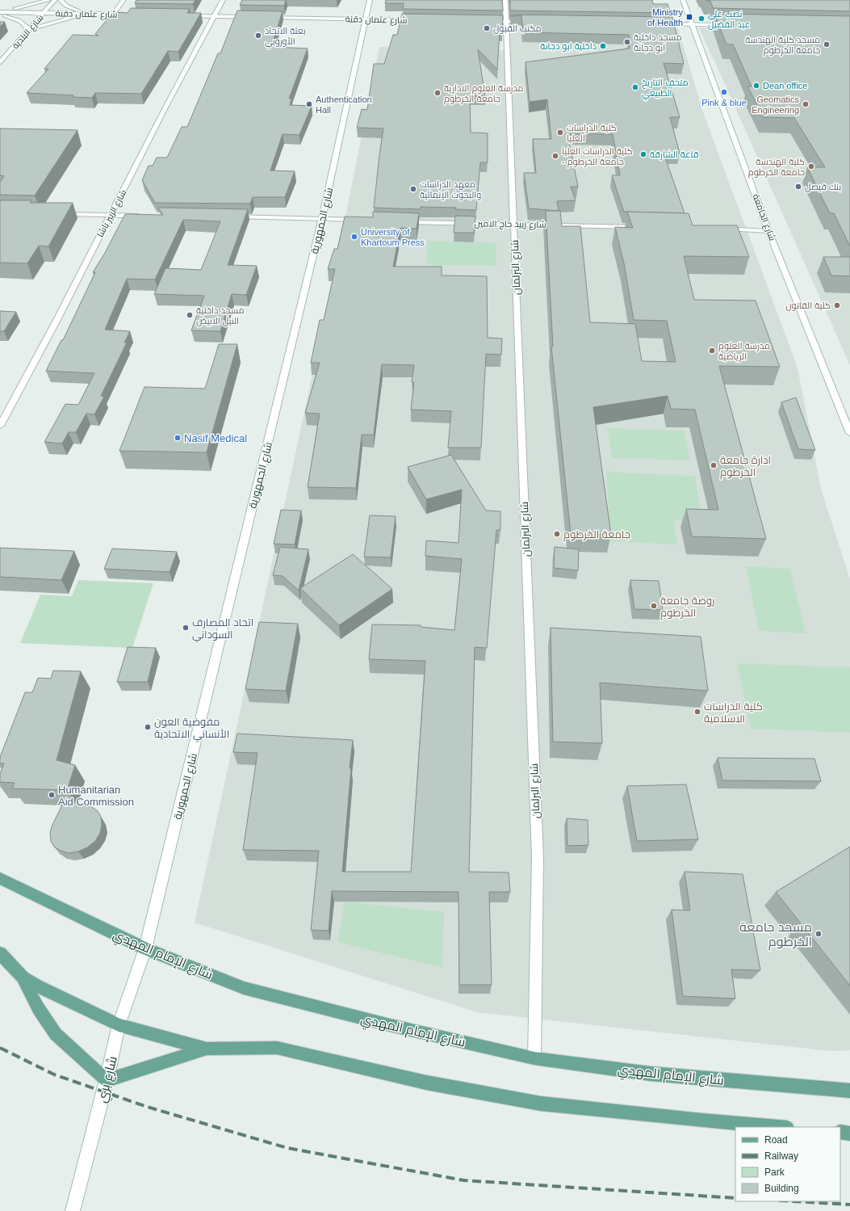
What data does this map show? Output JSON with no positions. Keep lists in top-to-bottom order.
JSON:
{
  "streets": {
    "main road": ["شارع الإمام المهدي"],
    "street": [
      "شارع عثمان دقنة",
      "شارع البلدية",
      "شارع الزبير باشا",
      "شارع الجامعة",
      "شارع الجمهورية",
      "شارع زبيد حاج الامين",
      "شارع البرلمان",
      "شارع بري"
    ]
  },
  "crossings": [
    ["شارع عثمان دقنة", "شارع البلدية"],
    ["شارع عثمان دقنة", "شارع الجمهورية"],
    ["شارع الجمهورية", "شارع الإمام المهدي"],
    ["شارع الجمهورية", "شارع بري"],
    ["شارع زبيد حاج الامين", "شارع البرلمان"],
    ["شارع البرلمان", "شارع الإمام المهدي"],
    ["شارع الإمام المهدي", "شارع بري"]
  ],
  "places": {
    "transit": ["Ministry of Health"],
    "other": [
      "نصب علي عبد الفضيل",
      "مكتب القبول",
      "بعثة الاتحاد الأوروبي",
      "مسجد داخلية ابو دجانة",
      "مسجد كلية الهندسة جامعة الخرطوم",
      "داخلية ابو دجانة",
      "Dean office",
      "متحف التاريخ الطبيعي",
      "Pink & blue",
      "مدرسة العلوم الادارية جامعة الخرطوم",
      "Authentication Hall",
      "Geomatics Engineering",
      "كلية الدراسات العليا",
      "قاعة الشارقة",
      "كلية الدراسات العليا - جامعة الخرطوم",
      "كلية الهندسة جامعة الخرطوم",
      "بنك فيصل",
      "معهد الدراسات والبحوث الإنمائية",
      "University of Khartoum Press",
      "كلية القانون",
      "مسجد داخلية النيل الابيض",
      "مدرسة العلوم الرياضية",
      "Nasif Medical",
      "ادارة جامعة الخرطوم",
      "جامعة الخرطوم",
      "روضة جامعة الخرطوم",
      "اتحاد المصارف السوداني",
      "كلية الدراسات الاسلامية",
      "مفوضية العون الأنساني الاتحادية",
      "Humanitarian Aid Commission",
      "مسجد جامعة الخرطوم"
    ]
  },
  "legend": [
    "Road",
    "Railway",
    "Park",
    "Building"
  ]
}
